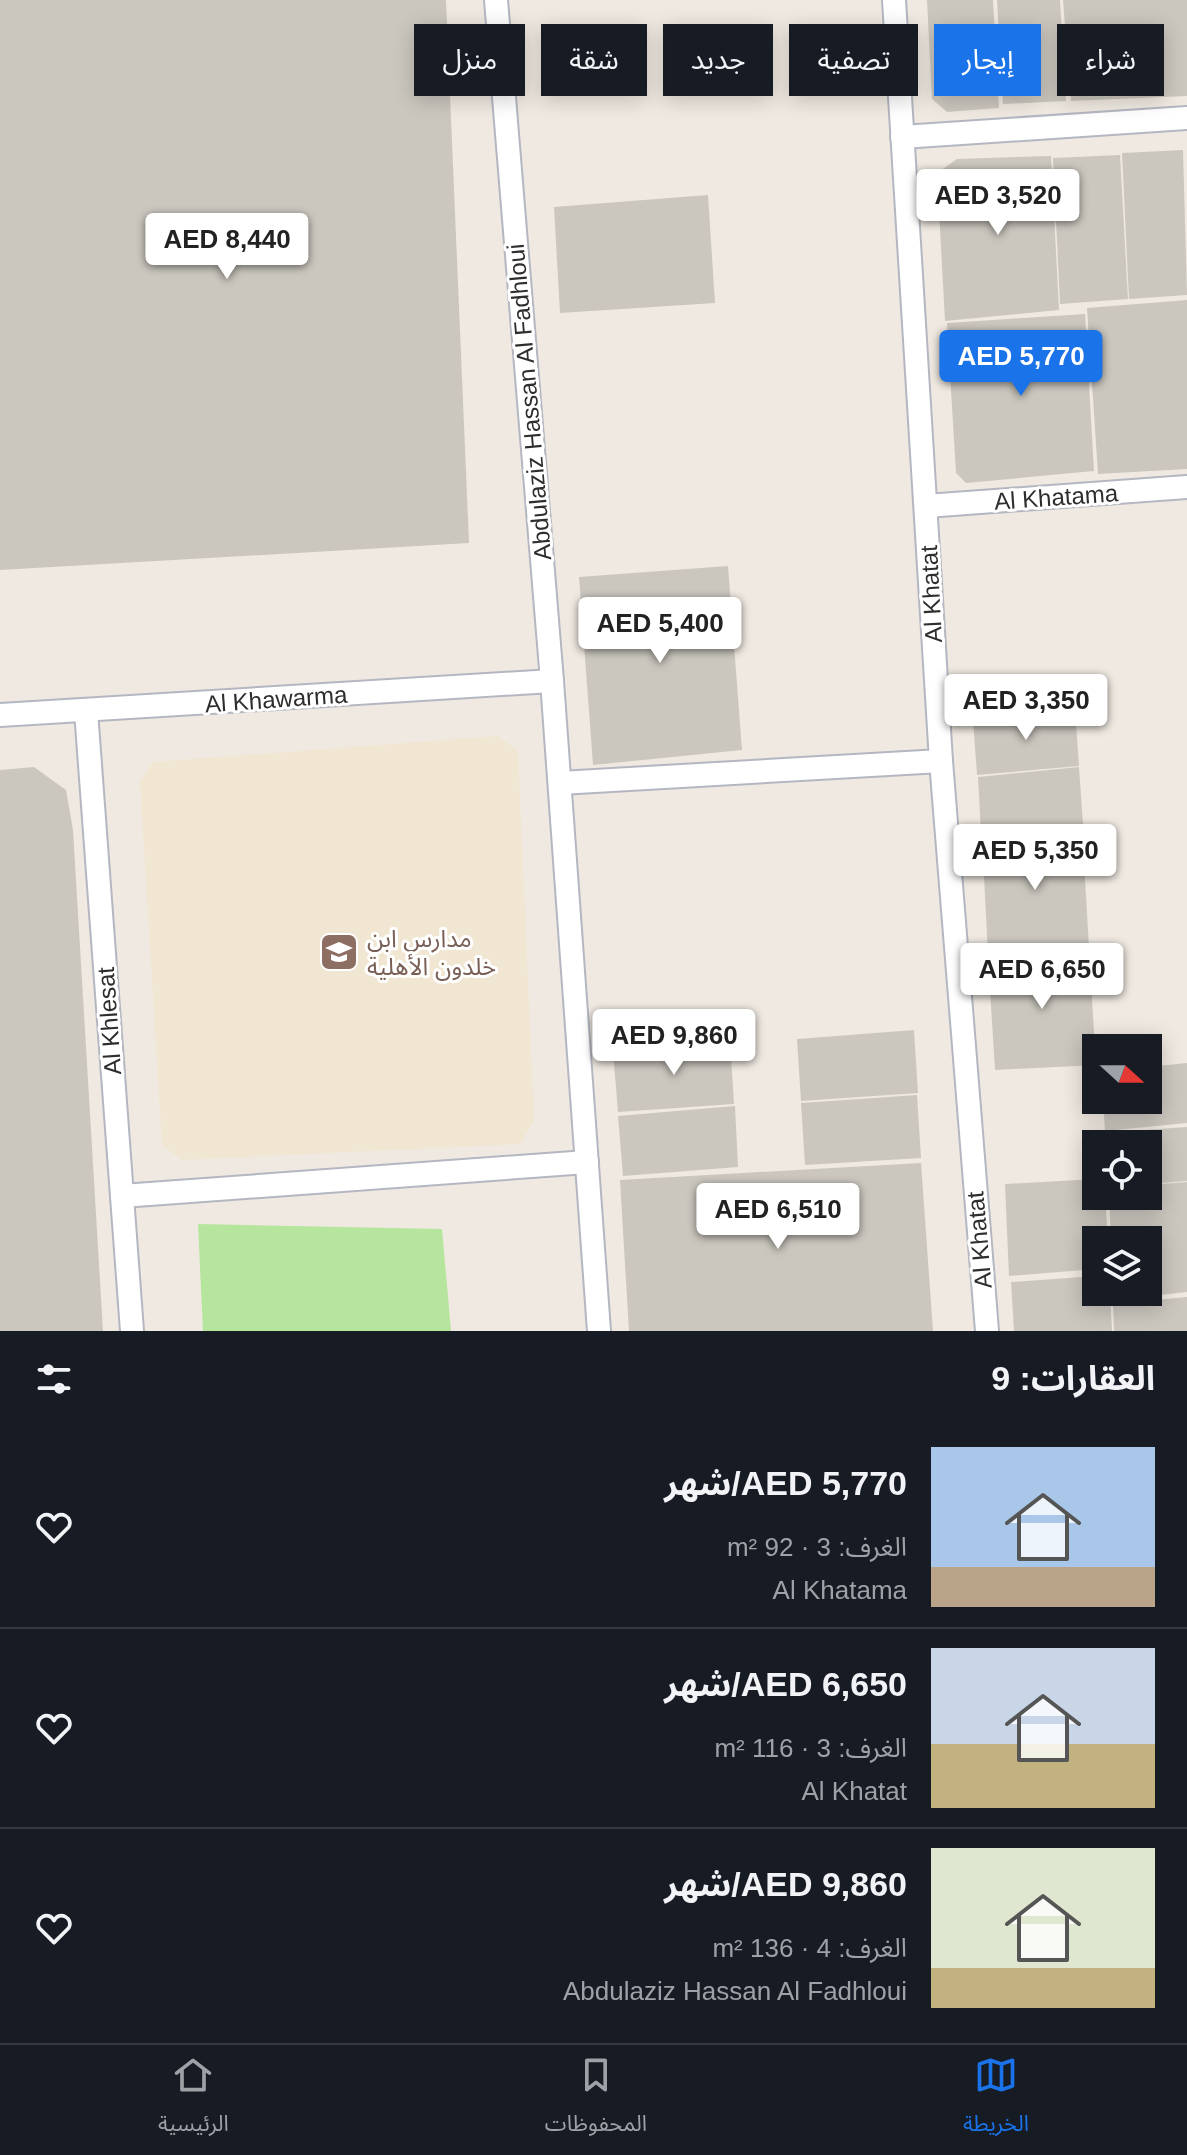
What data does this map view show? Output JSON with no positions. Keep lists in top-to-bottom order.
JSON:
{
  "streets": {
    "street": [
      "Abdulaziz Hassan Al Fadhloui",
      "Al Khatama",
      "Al Khatat",
      "Al Khawarma",
      "Al Khlesat"
    ]
  },
  "crossings": [
    ["Abdulaziz Hassan Al Fadhloui", "Al Khawarma"],
    ["Al Khatama", "Al Khatat"],
    ["Al Khawarma", "Al Khlesat"]
  ],
  "places": {
    "school or university": ["مدارس ابن خلدون الأهلية"]
  },
  "north": "right",
  "page": {
    "chip": [
      "شراء",
      "إيجار",
      "تصفية",
      "جديد",
      "شقة",
      "منزل"
    ],
    "price": [
      "AED 3,520",
      "AED 8,440",
      "AED 5,770",
      "AED 5,400",
      "AED 3,350",
      "AED 5,350",
      "AED 6,650",
      "AED 9,860",
      "AED 6,510"
    ],
    "heading": "العقارات: 9",
    "list": [
      {
        "name": "AED 5,770/شهر",
        "note": "الغرف: 3 · 92 m² · Al Khatama"
      },
      {
        "name": "AED 6,650/شهر",
        "note": "الغرف: 3 · 116 m² · Al Khatat"
      },
      {
        "name": "AED 9,860/شهر",
        "note": "الغرف: 4 · 136 m² · Abdulaziz Hassan Al Fadhloui"
      }
    ],
    "tabs": ["الخريطة", "المحفوظات", "الرئيسية"]
  }
}
